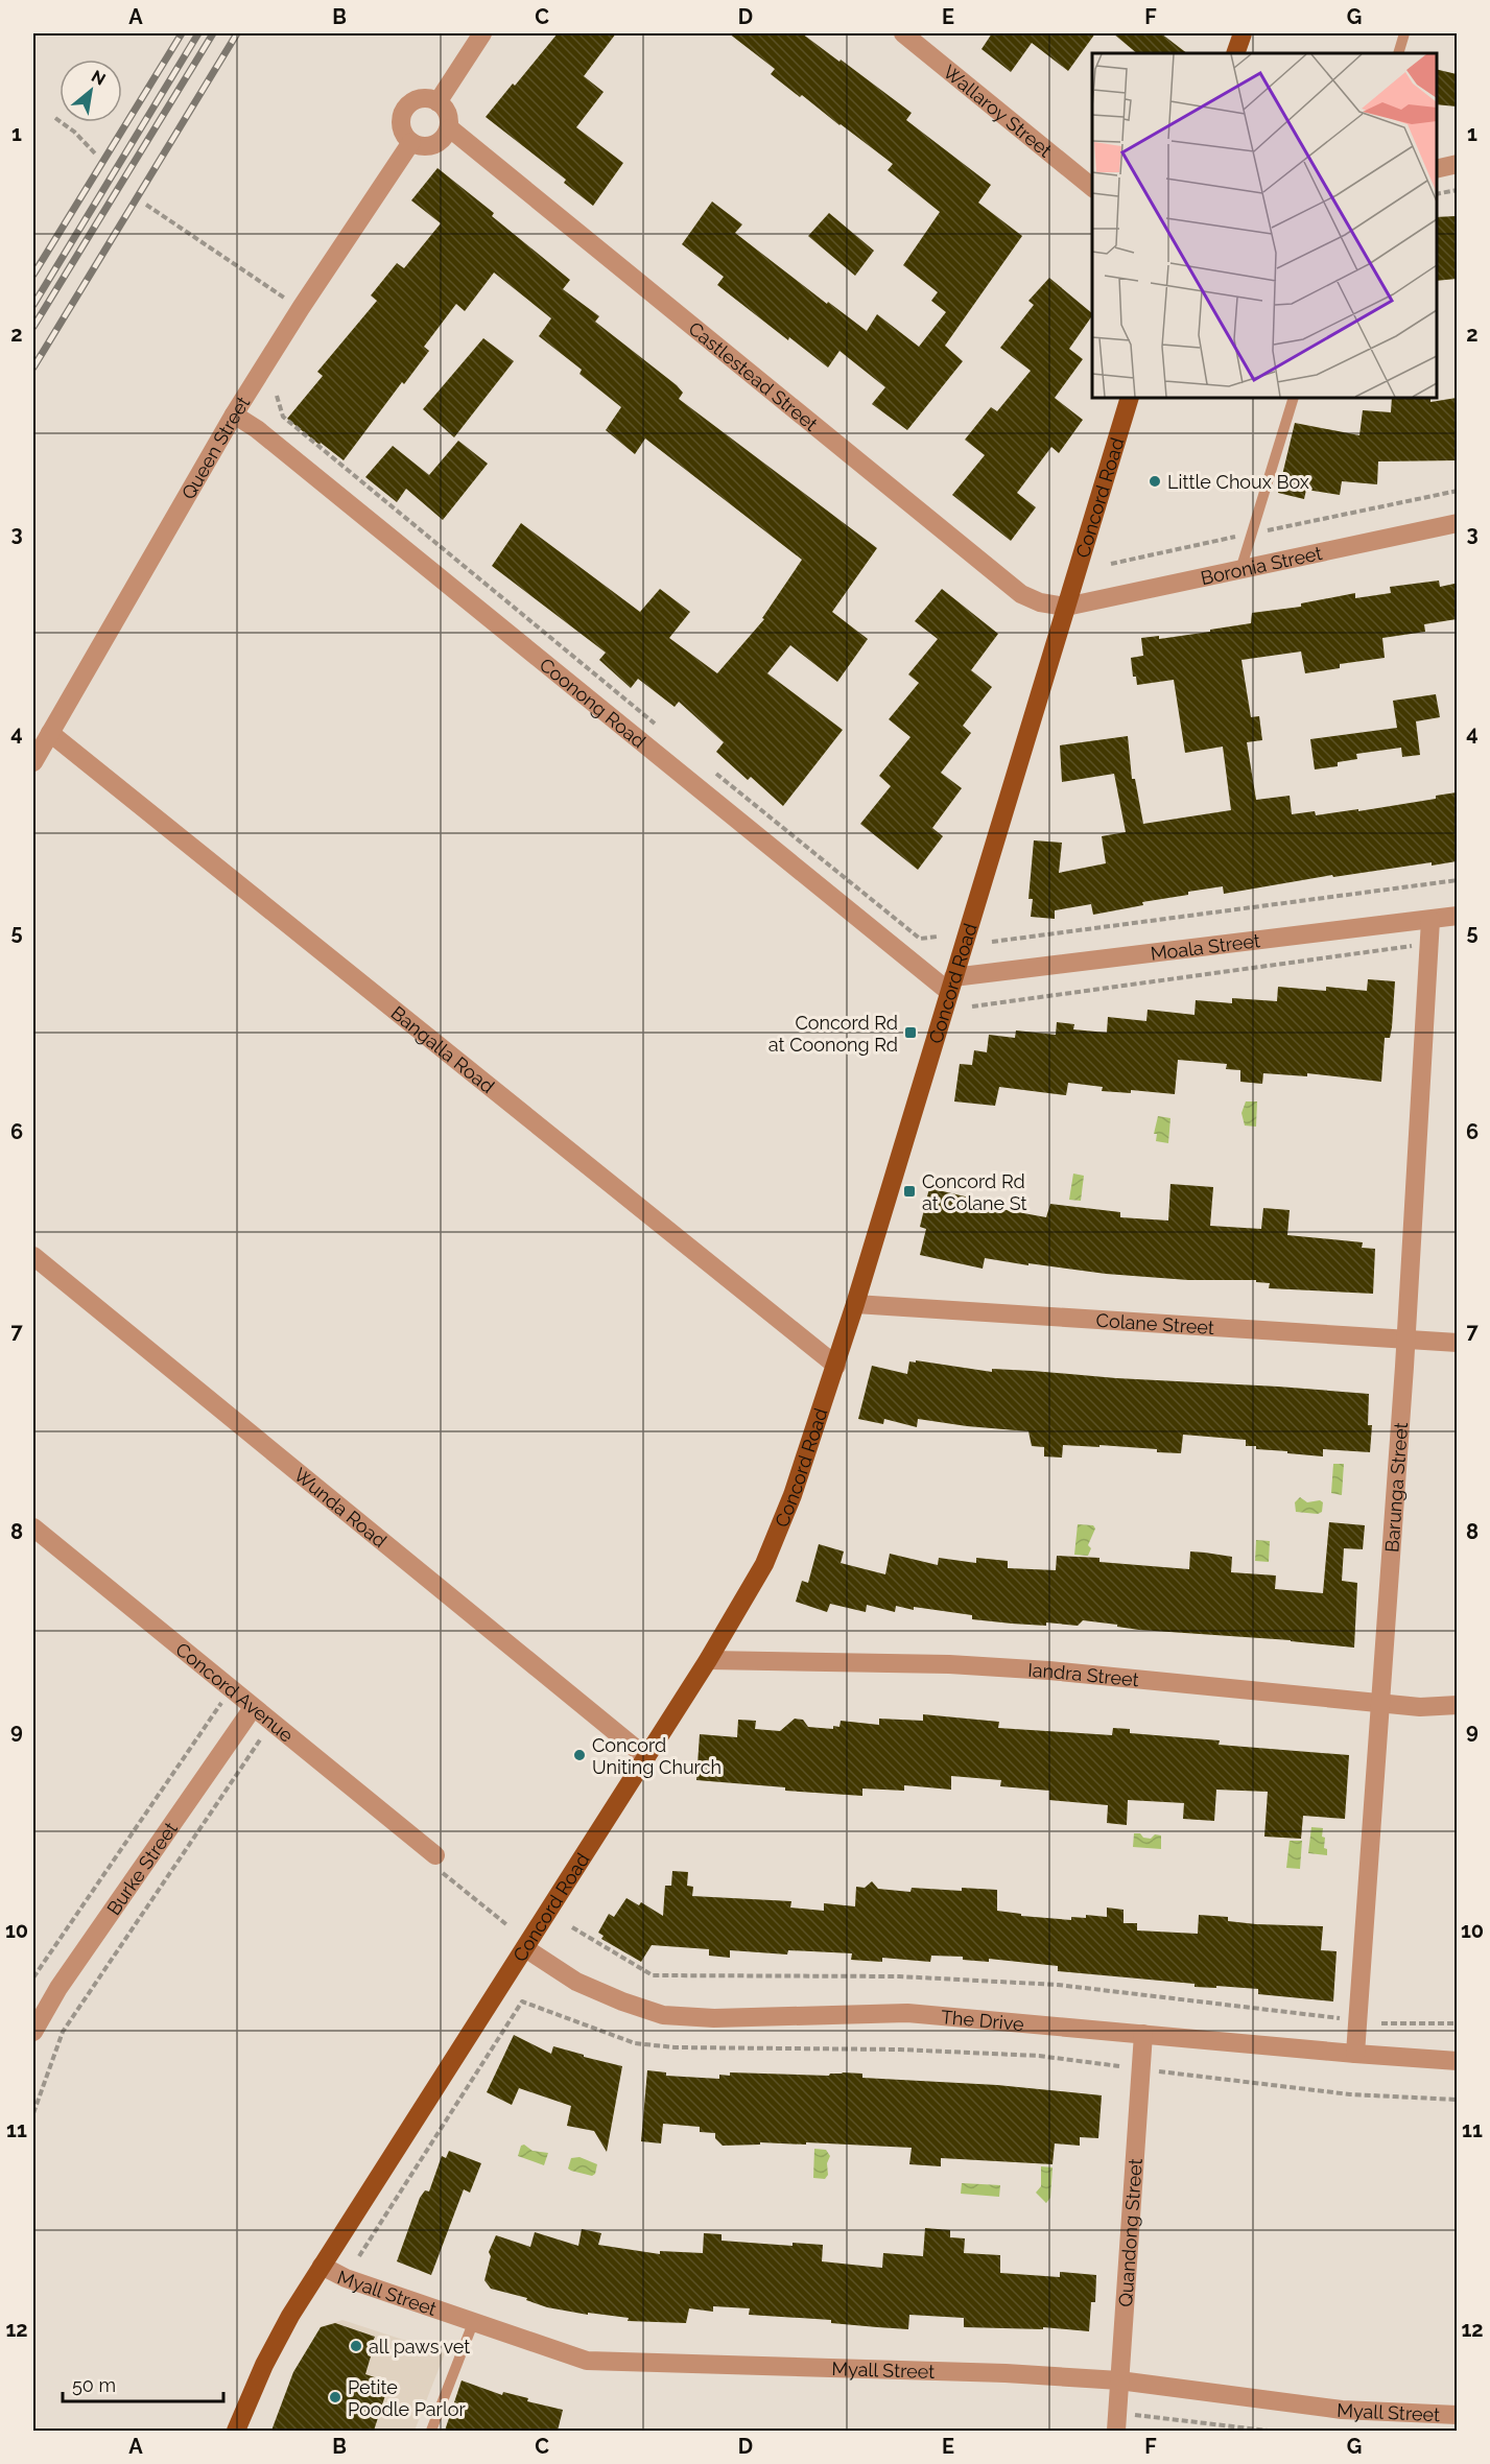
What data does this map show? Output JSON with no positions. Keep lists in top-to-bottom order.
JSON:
{
  "streets": {
    "main road": ["Concord Road"],
    "street": [
      "Wallaroy Street",
      "Castlestead Street",
      "Queen Street",
      "Boronia Street",
      "Coonong Road",
      "Moala Street",
      "Bangalla Road",
      "Colane Street",
      "Barunga Street",
      "Wunda Road",
      "Iandra Street",
      "Concord Avenue",
      "Burke Street",
      "The Drive",
      "Quandong Street",
      "Myall Street"
    ]
  },
  "crossings": [
    ["Castlestead Street", "Queen Street"],
    ["Castlestead Street", "Concord Road"],
    ["Castlestead Street", "Boronia Street"],
    ["Queen Street", "Coonong Road"],
    ["Queen Street", "Bangalla Road"],
    ["Concord Road", "Boronia Street"],
    ["Concord Road", "Coonong Road"],
    ["Concord Road", "Moala Street"],
    ["Concord Road", "Bangalla Road"],
    ["Concord Road", "Colane Street"],
    ["Concord Road", "Wunda Road"],
    ["Concord Road", "Iandra Street"],
    ["Concord Road", "The Drive"],
    ["Concord Road", "Myall Street"],
    ["Coonong Road", "Moala Street"],
    ["Moala Street", "Barunga Street"],
    ["Colane Street", "Barunga Street"],
    ["Barunga Street", "Iandra Street"],
    ["Barunga Street", "The Drive"],
    ["Concord Avenue", "Burke Street"],
    ["The Drive", "Quandong Street"],
    ["Quandong Street", "Myall Street"]
  ],
  "places": {
    "other": [
      "Little Choux Box",
      "Concord Uniting Church",
      "all paws vet",
      "Petite Poodle Parlor"
    ],
    "transit": ["Concord Rd at Coonong Rd", "Concord Rd at Colane St"]
  },
  "scale_bar": "50 m",
  "north": "top right",
  "grid": {
    "columns": [
      "A",
      "B",
      "C",
      "D",
      "E",
      "F",
      "G"
    ],
    "rows": [
      "1",
      "2",
      "3",
      "4",
      "5",
      "6",
      "7",
      "8",
      "9",
      "10",
      "11",
      "12"
    ]
  }
}
